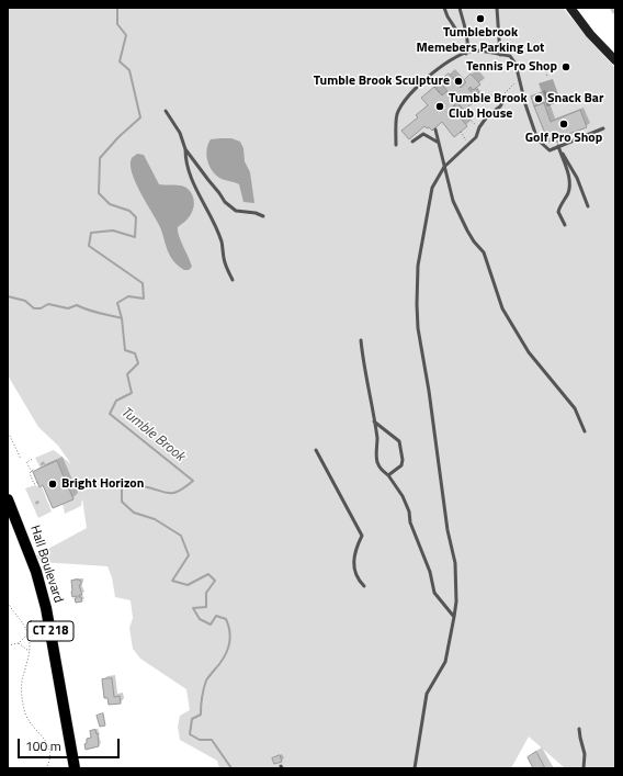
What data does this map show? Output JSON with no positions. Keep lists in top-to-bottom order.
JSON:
{
  "streets": {
    "main road": ["Hall Boulevard", "CT 218"]
  },
  "water": ["Tumble Brook"],
  "places": [
    "Tumblebrook Memebers Parking Lot",
    "Tennis Pro Shop",
    "Tumble Brook Sculpture",
    "Snack Bar",
    "Tumble Brook Club House",
    "Golf Pro Shop",
    "Bright Horizon"
  ],
  "scale_bar": "100 m"
}
